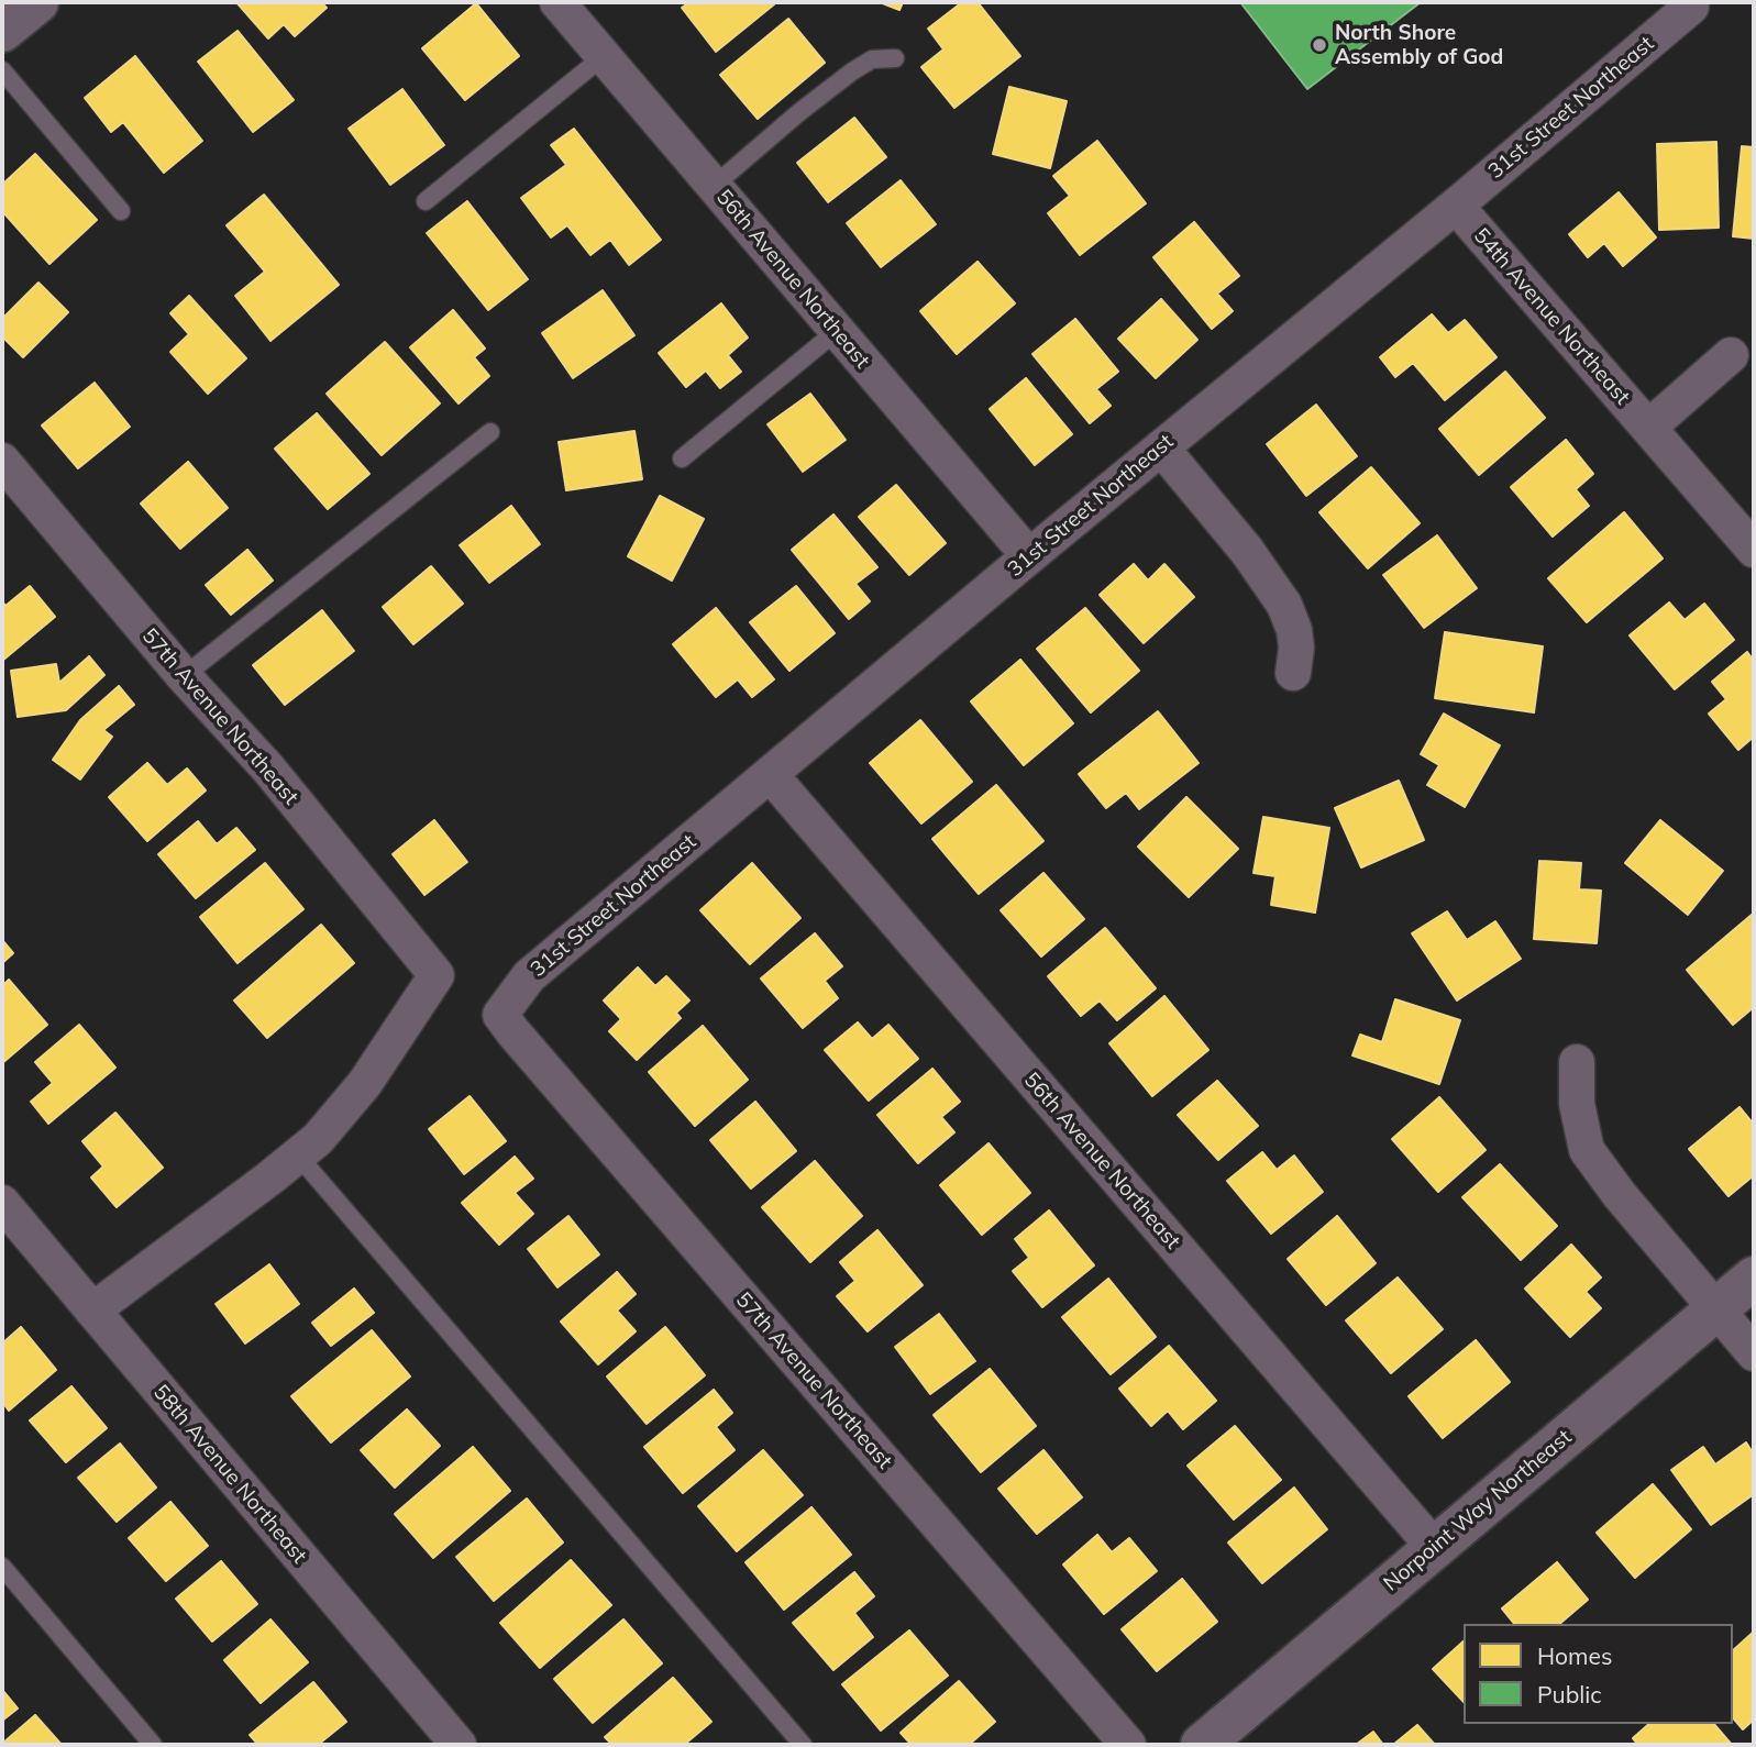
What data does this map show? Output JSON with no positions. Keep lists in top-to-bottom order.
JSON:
{
  "streets": {
    "street": [
      "31st Street Northeast",
      "56th Avenue Northeast",
      "54th Avenue Northeast",
      "57th Avenue Northeast",
      "58th Avenue Northeast",
      "Norpoint Way Northeast"
    ]
  },
  "crossings": [
    ["31st Street Northeast", "56th Avenue Northeast"],
    ["31st Street Northeast", "54th Avenue Northeast"],
    ["31st Street Northeast", "57th Avenue Northeast"],
    ["56th Avenue Northeast", "Norpoint Way Northeast"]
  ],
  "places": ["North Shore Assembly of God"],
  "legend": ["Homes", "Public"]
}
